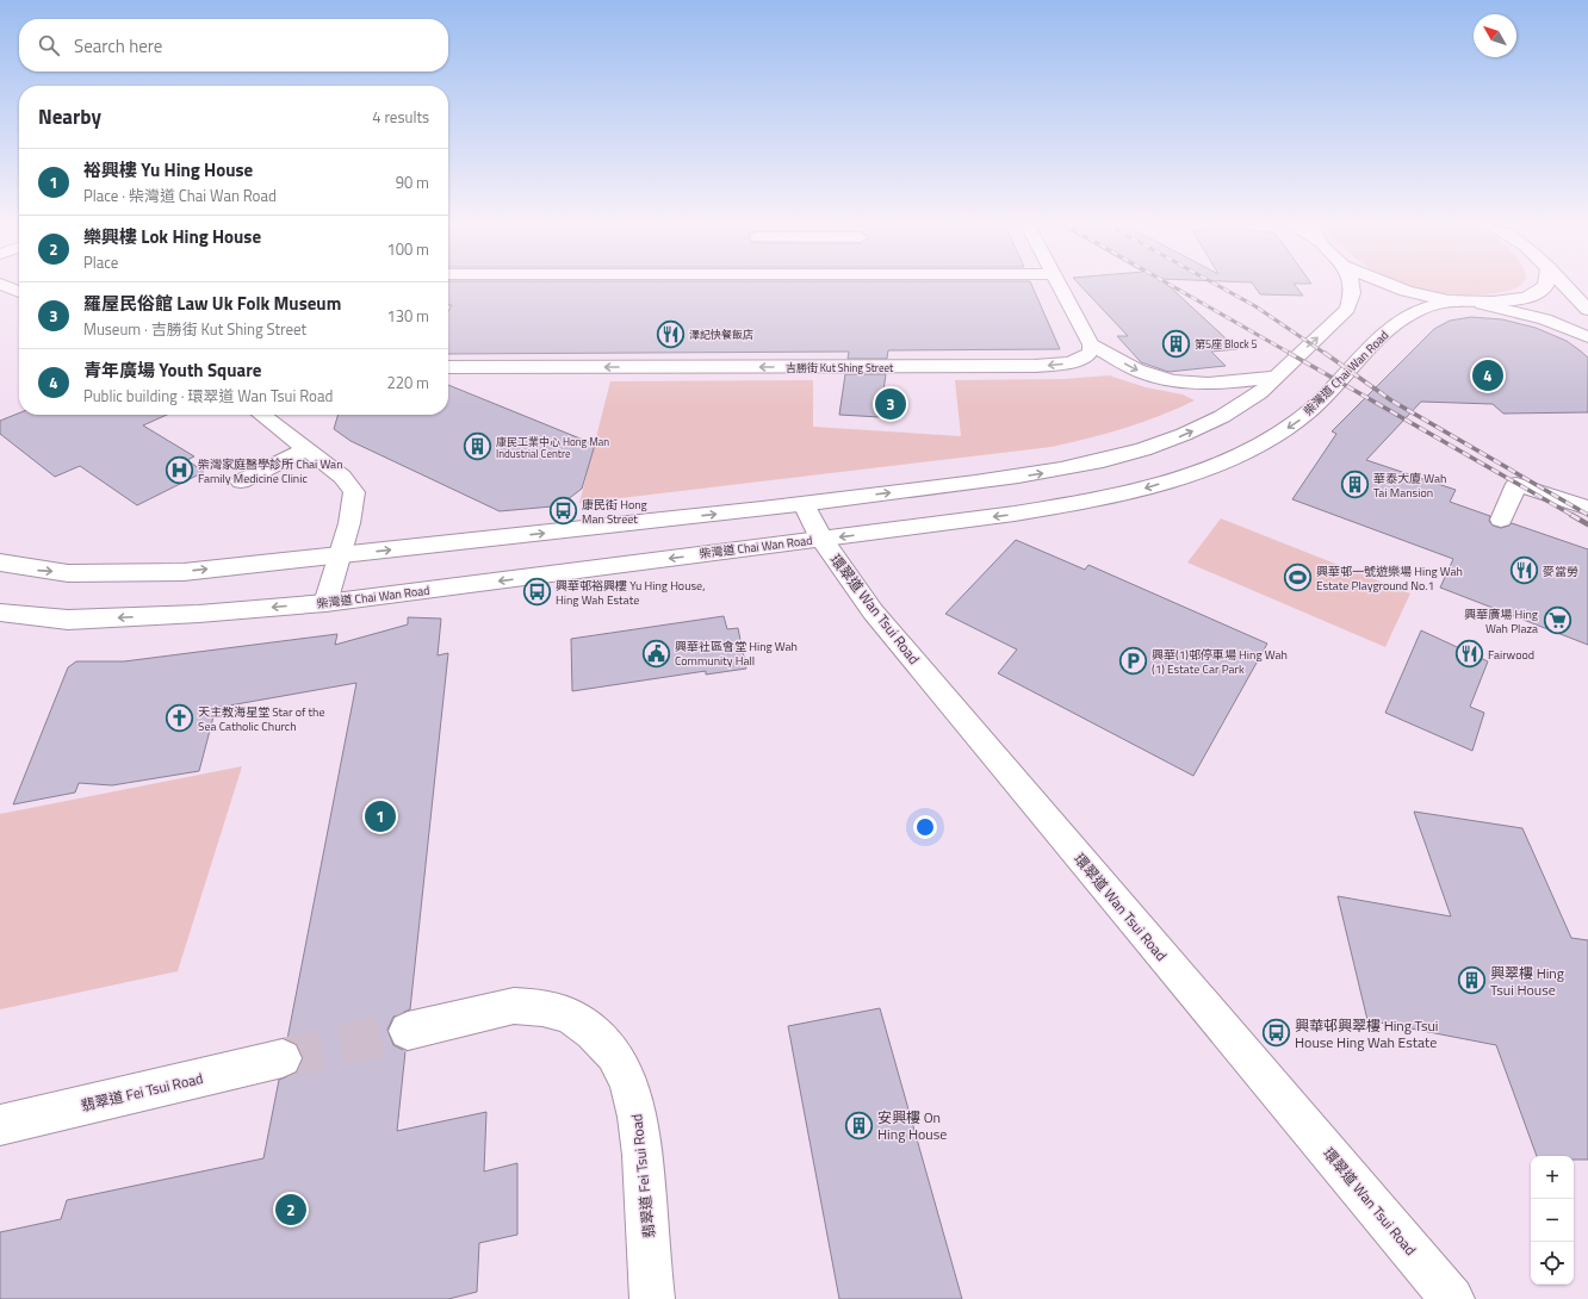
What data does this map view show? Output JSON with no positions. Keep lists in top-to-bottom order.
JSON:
{
  "streets": {
    "main road": [
      "吉勝街 Kut Shing Street",
      "柴灣道 Chai Wan Road",
      "環翠道 Wan Tsui Road",
      "翡翠道 Fei Tsui Road"
    ]
  },
  "crossings": [
    ["柴灣道 Chai Wan Road", "環翠道 Wan Tsui Road"]
  ],
  "one_way": ["吉勝街 Kut Shing Street"],
  "places": {
    "restaurant": ["澤記快餐飯店", "麥當勞", "Fairwood"],
    "building": [
      "第5座 Block 5",
      "康民工業中心 Hong Man Industrial Centre",
      "華泰大廈 Wah Tai Mansion",
      "興翠樓 Hing Tsui House",
      "安興樓 On Hing House"
    ],
    "hospital": ["柴灣家庭醫學診所 Chai Wan Family Medicine Clinic"],
    "bus stop": ["康民街 Hong Man Street", "興華邨裕興樓 Yu Hing House, Hing Wah Estate", "興華邨興翠樓 Hing Tsui House Hing Wah Estate"],
    "sports": ["興華邨一號遊樂場 Hing Wah Estate Playground No.1"],
    "supermarket": ["興華廣場 Hing Wah Plaza"],
    "public building": ["興華社區會堂 Hing Wah Community Hall"],
    "parking": ["興華(1)邨停車場 Hing Wah (1) Estate Car Park"],
    "church": ["天主教海星堂 Star of the Sea Catholic Church"]
  },
  "north": "top left",
  "page": {
    "search": "Search here",
    "heading": ["Nearby", "4 results"],
    "list": [
      {
        "mark": "1",
        "name": "裕興樓 Yu Hing House",
        "note": "Place · 柴灣道 Chai Wan Road",
        "value": "90 m"
      },
      {
        "mark": "2",
        "name": "樂興樓 Lok Hing House",
        "note": "Place",
        "value": "100 m"
      },
      {
        "mark": "3",
        "name": "羅屋民俗館 Law Uk Folk Museum",
        "note": "Museum · 吉勝街 Kut Shing Street",
        "value": "130 m"
      },
      {
        "mark": "4",
        "name": "青年廣場 Youth Square",
        "note": "Public building · 環翠道 Wan Tsui Road",
        "value": "220 m"
      }
    ],
    "pins": [
      "4",
      "3",
      "1",
      "2"
    ],
    "map_buttons": ["+", "−"]
  }
}
